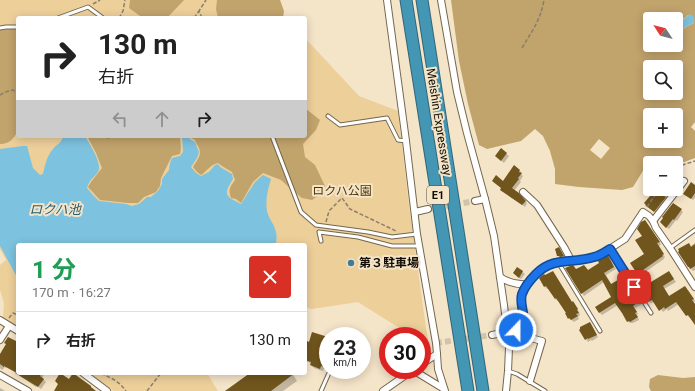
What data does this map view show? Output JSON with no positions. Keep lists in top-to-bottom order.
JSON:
{
  "streets": {
    "highway": ["Meishin Expressway", "E1"]
  },
  "water": ["ロクハ池"],
  "parks": ["ロクハ公園"],
  "places": ["第３駐車場"],
  "north": "top left",
  "page": {
    "map_buttons": ["+", "−"],
    "turn": ["130 m", "右折"],
    "heading": ["1 分", "170 m · 16:27"],
    "list": [
      {
        "name": "右折",
        "value": "130 m"
      }
    ],
    "speed": "23 km/h",
    "limit": "30"
  }
}
